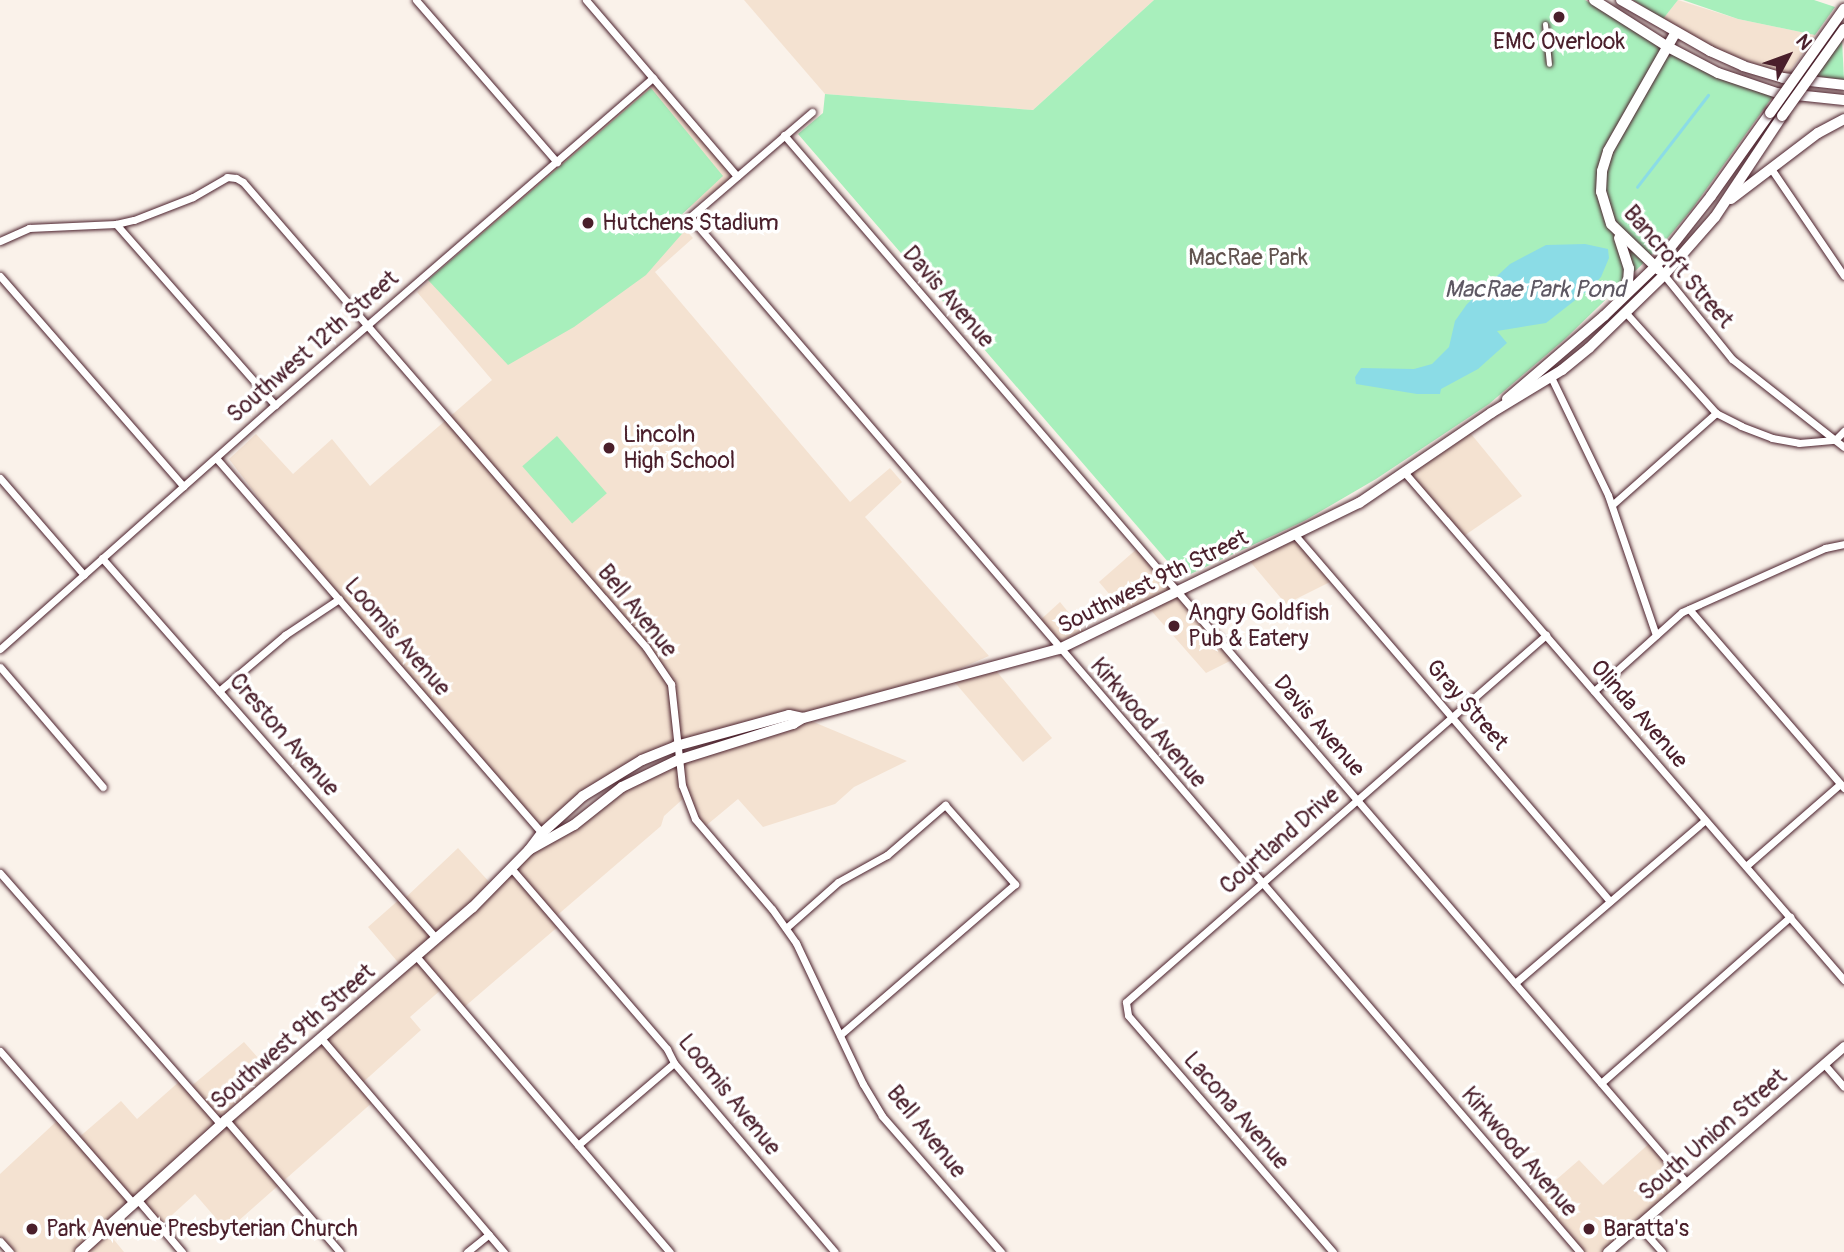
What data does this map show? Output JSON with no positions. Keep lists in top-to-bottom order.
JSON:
{
  "streets": {
    "main road": ["Bancroft Street", "Southwest 9th Street"],
    "street": [
      "Davis Avenue",
      "Southwest 12th Street",
      "Bell Avenue",
      "Loomis Avenue",
      "Gray Street",
      "Olinda Avenue",
      "Kirkwood Avenue",
      "Creston Avenue",
      "Courtland Drive",
      "Lacona Avenue",
      "South Union Street"
    ]
  },
  "crossings": [
    ["Bancroft Street", "Southwest 9th Street"],
    ["Davis Avenue", "Southwest 9th Street"],
    ["Davis Avenue", "Courtland Drive"],
    ["Davis Avenue", "South Union Street"],
    ["Southwest 12th Street", "Bell Avenue"],
    ["Southwest 12th Street", "Loomis Avenue"],
    ["Southwest 12th Street", "Creston Avenue"],
    ["Southwest 9th Street", "Bell Avenue"],
    ["Southwest 9th Street", "Loomis Avenue"],
    ["Southwest 9th Street", "Gray Street"],
    ["Southwest 9th Street", "Olinda Avenue"],
    ["Southwest 9th Street", "Kirkwood Avenue"],
    ["Southwest 9th Street", "Creston Avenue"],
    ["Gray Street", "Courtland Drive"],
    ["Olinda Avenue", "Courtland Drive"],
    ["Kirkwood Avenue", "Courtland Drive"],
    ["Courtland Drive", "Lacona Avenue"]
  ],
  "water": ["MacRae Park Pond"],
  "parks": ["MacRae Park"],
  "places": [
    "EMC Overlook",
    "Hutchens Stadium",
    "Lincoln High School",
    "Angry Goldfish Pub & Eatery",
    "Park Avenue Presbyterian Church",
    "Baratta's"
  ],
  "north": "top right"
}
